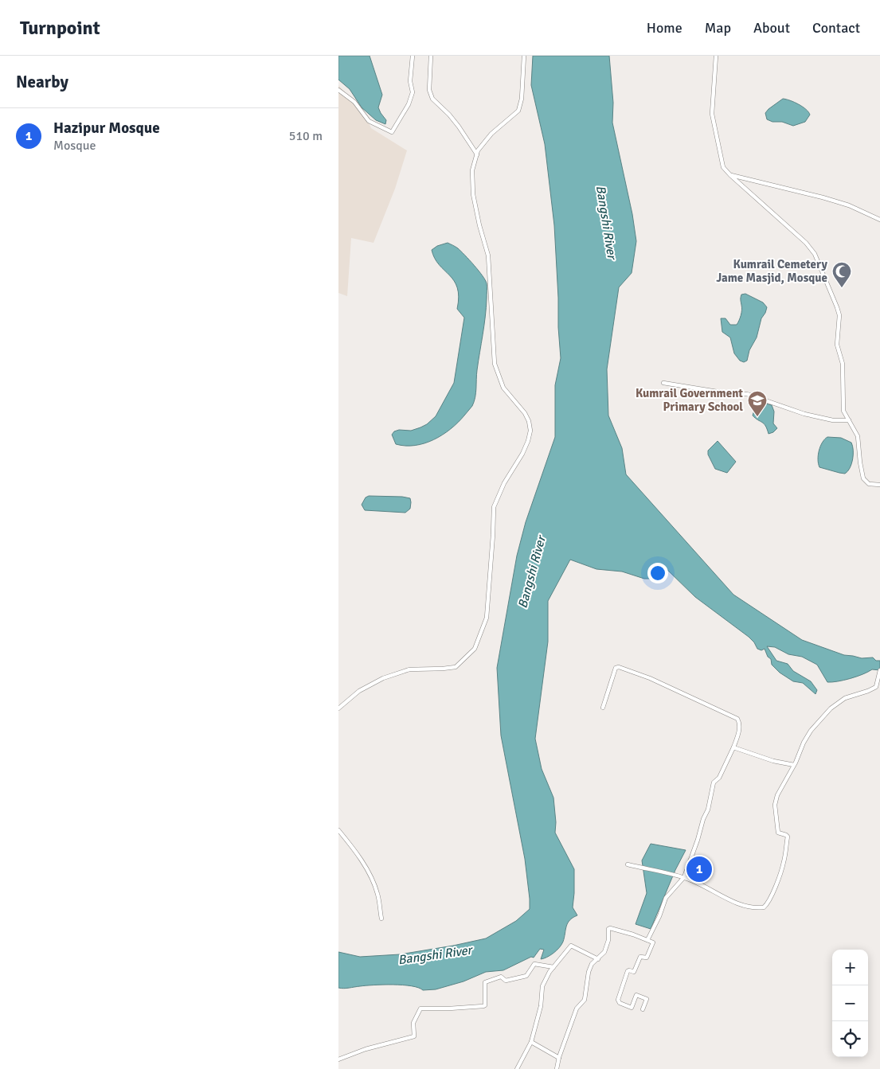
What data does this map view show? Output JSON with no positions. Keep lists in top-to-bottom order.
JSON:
{
  "water": ["Bangshi River"],
  "places": {
    "mosque": ["Kumrail Cemetery Jame Masjid, Mosque"],
    "school or university": ["Kumrail Government Primary School"]
  },
  "page": {
    "header": "Turnpoint",
    "nav": [
      "Home",
      "Map",
      "About",
      "Contact"
    ],
    "heading": "Nearby",
    "list": [
      {
        "mark": "1",
        "name": "Hazipur Mosque",
        "note": "Mosque",
        "value": "510 m"
      }
    ],
    "pins": "1",
    "map_buttons": ["+", "−"]
  }
}
